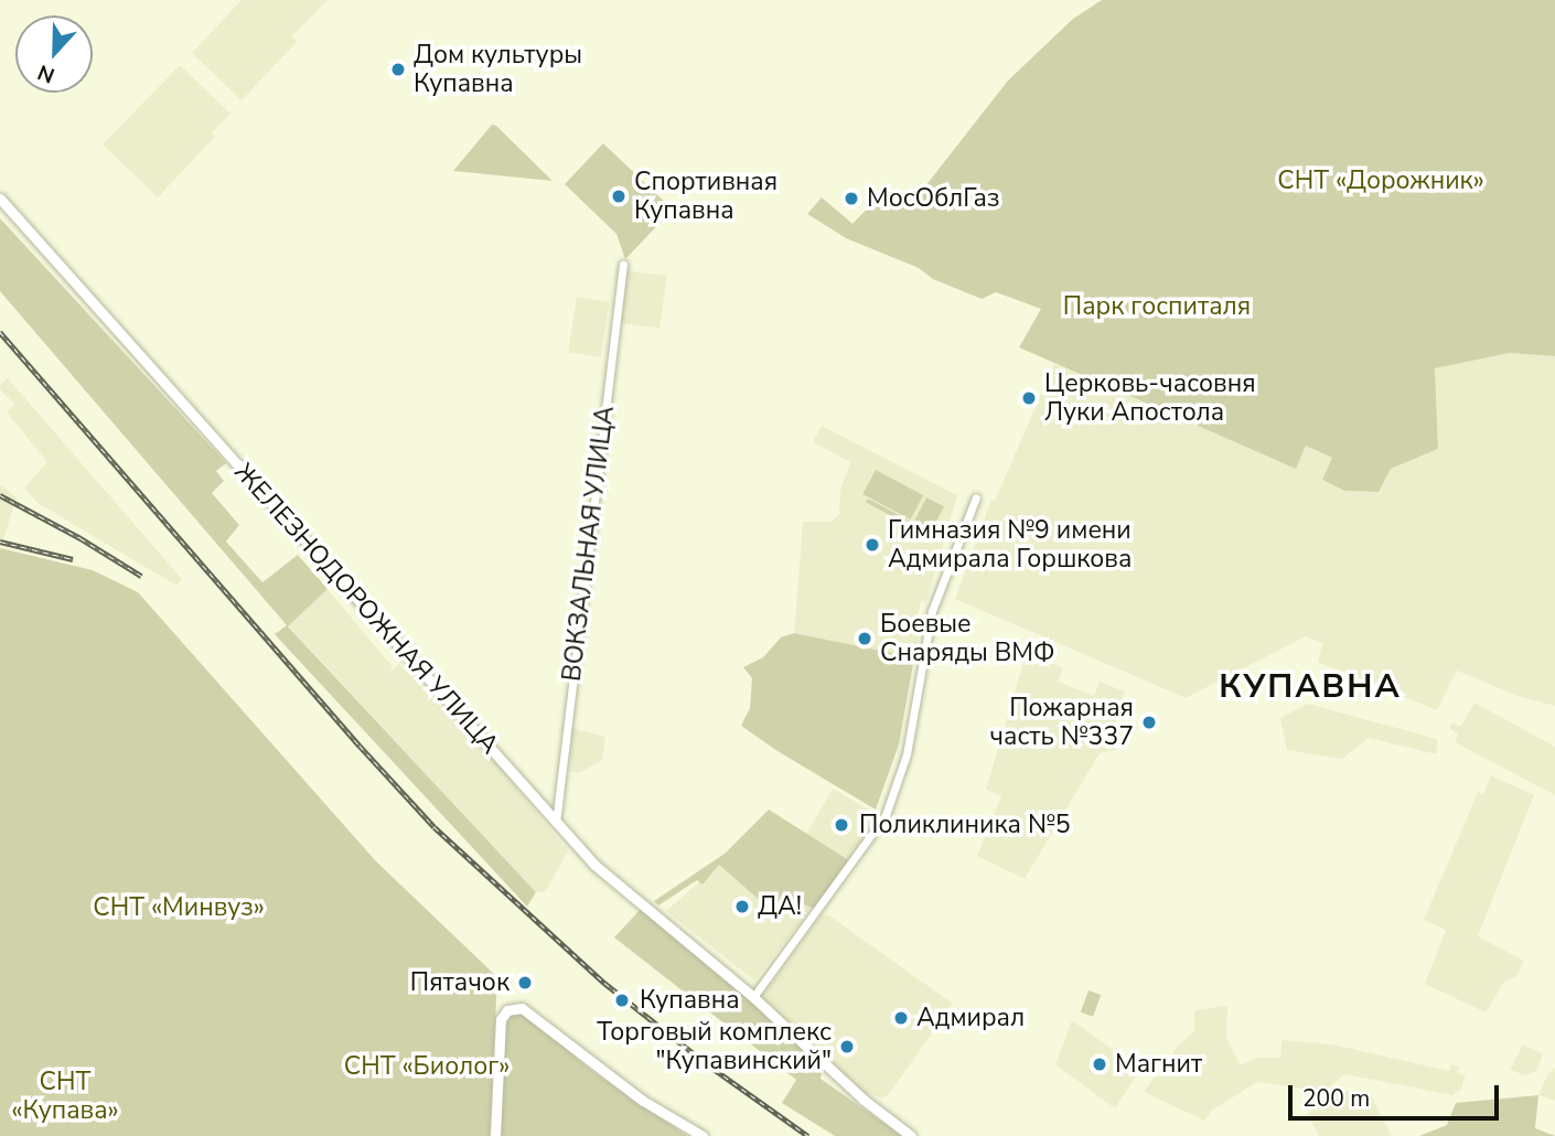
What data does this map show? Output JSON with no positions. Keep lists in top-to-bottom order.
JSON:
{
  "streets": {
    "main road": ["ЖЕЛЕЗНОДОРОЖНАЯ УЛИЦА"],
    "street": ["ВОКЗАЛЬНАЯ УЛИЦА"]
  },
  "crossings": [
    ["ВОКЗАЛЬНАЯ УЛИЦА", "ЖЕЛЕЗНОДОРОЖНАЯ УЛИЦА"]
  ],
  "districts": ["КУПАВНА"],
  "parks": [
    "СНТ «Дорожник»",
    "Парк госпиталя",
    "СНТ «Минвуз»",
    "СНТ «Биолог»",
    "СНТ «Купава»"
  ],
  "places": [
    "Дом культуры Купавна",
    "Спортивная Купавна",
    "МосОблГаз",
    "Церковь-часовня Луки Апостола",
    "Гимназия №9 имени Адмирала Горшкова",
    "Боевые Снаряды ВМФ",
    "Пожарная часть №337",
    "Поликлиника №5",
    "ДА!",
    "Пятачок",
    "Купавна",
    "Адмирал",
    "Торговый комплекс \"Купавинский\"",
    "Магнит"
  ],
  "scale_bar": "200 m",
  "north": "bottom"
}
